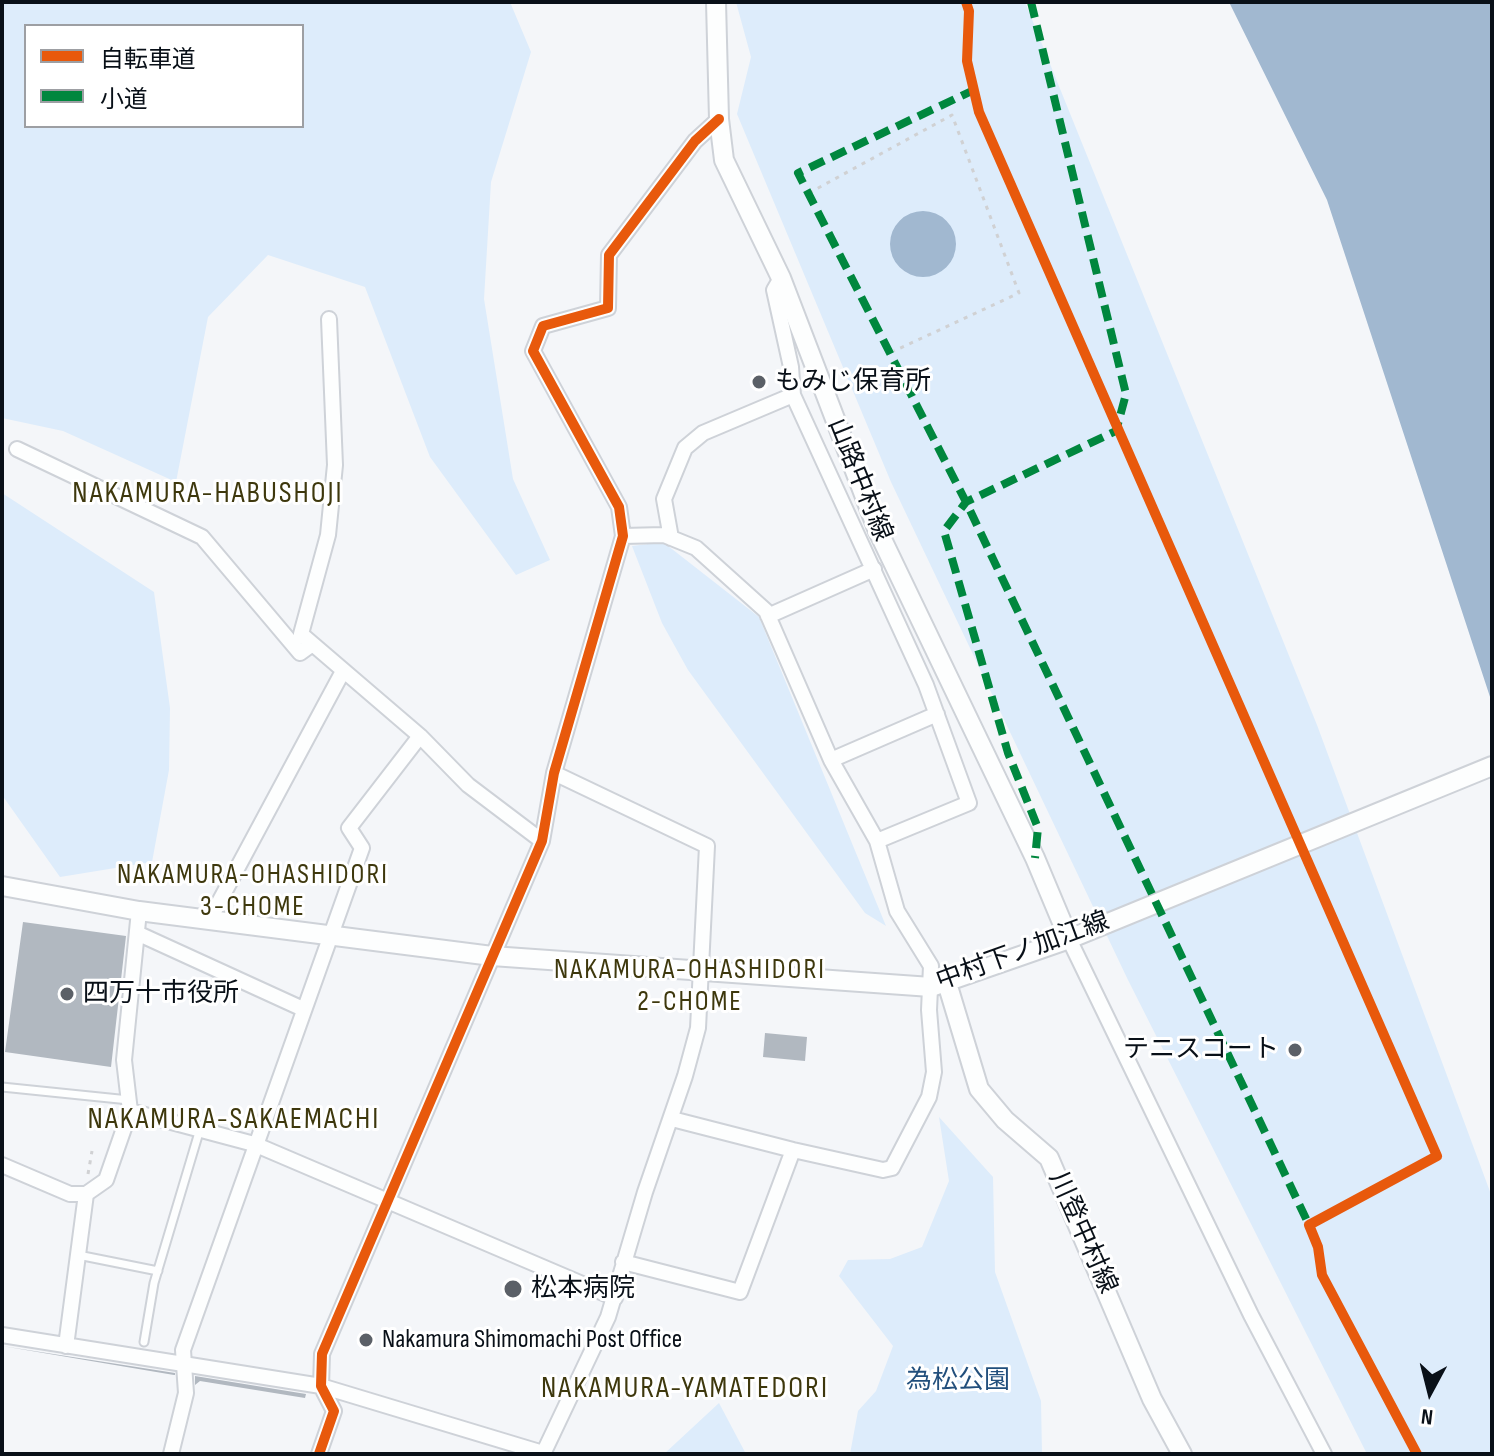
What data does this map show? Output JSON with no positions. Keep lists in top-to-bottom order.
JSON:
{
  "streets": {
    "main road": ["山路中村線", "中村下ノ加江線", "川登中村線"]
  },
  "crossings": [
    ["山路中村線", "中村下ノ加江線"],
    ["中村下ノ加江線", "川登中村線"]
  ],
  "districts": [
    "NAKAMURA-HABUSHOJI",
    "NAKAMURA-OHASHIDORI 3-CHOME",
    "NAKAMURA-OHASHIDORI 2-CHOME",
    "NAKAMURA-SAKAEMACHI",
    "NAKAMURA-YAMATEDORI"
  ],
  "parks": ["為松公園"],
  "places": [
    "もみじ保育所",
    "四万十市役所",
    "テニスコート",
    "松本病院",
    "Nakamura Shimomachi Post Office"
  ],
  "legend": ["自転車道", "小道"],
  "north": "bottom"
}
